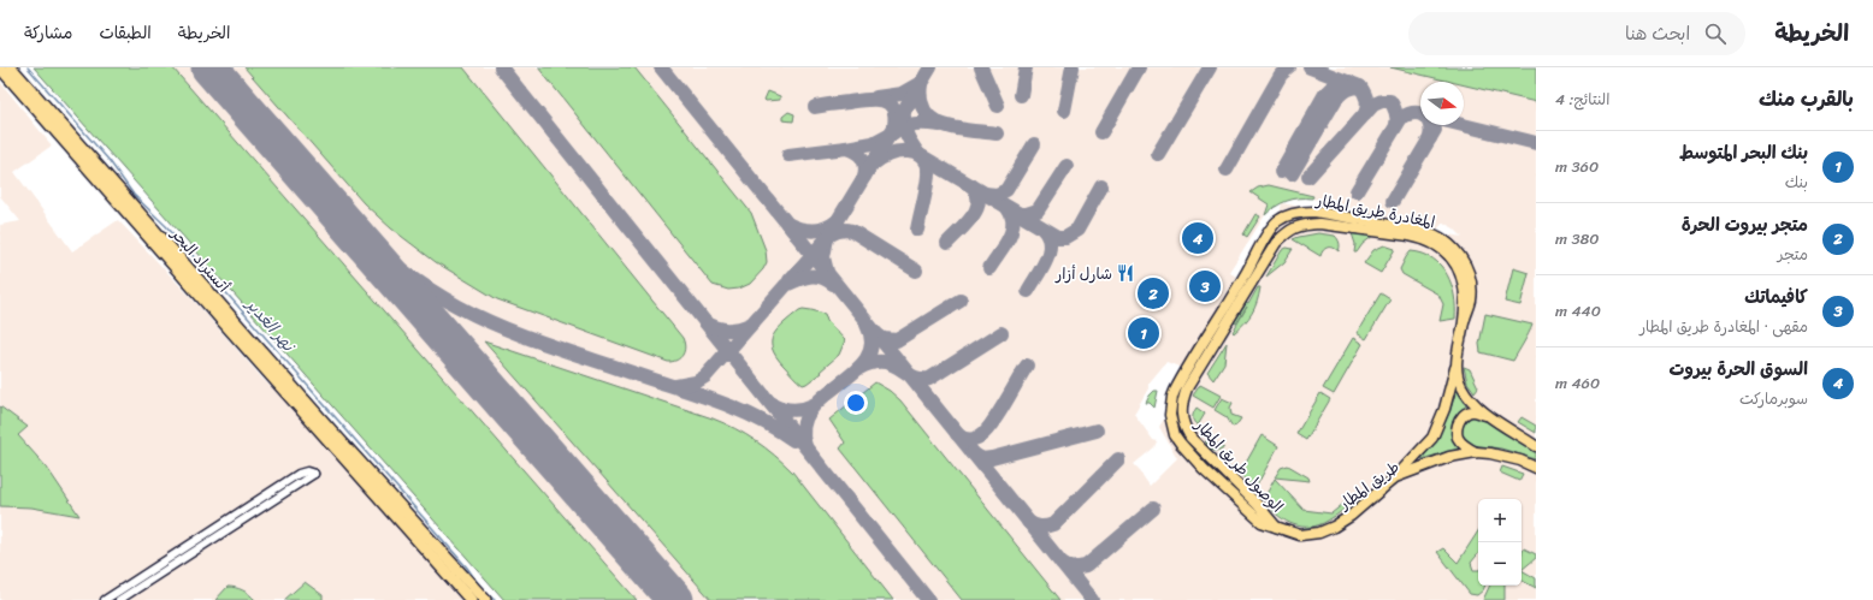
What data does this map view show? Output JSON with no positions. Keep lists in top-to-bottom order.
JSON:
{
  "streets": {
    "highway": ["أتستراد البحر"],
    "main road": ["المغادرة طريق المطار", "الوصول طريق المطار", "طريق المطار"]
  },
  "crossings": [
    ["المغادرة طريق المطار", "الوصول طريق المطار"],
    ["المغادرة طريق المطار", "طريق المطار"],
    ["الوصول طريق المطار", "طريق المطار"]
  ],
  "water": ["نهر الغدير"],
  "places": {
    "restaurant": ["شارل أزار"]
  },
  "north": "right",
  "page": {
    "header": "الخريطة",
    "search": "ابحث هنا",
    "nav": ["الخريطة", "الطبقات", "مشاركة"],
    "heading": ["بالقرب منك", "النتائج: 4"],
    "list": [
      {
        "mark": "1",
        "name": "بنك البحر المتوسط",
        "note": "بنك",
        "value": "360 m"
      },
      {
        "mark": "2",
        "name": "متجر بيروت الحرة",
        "note": "متجر",
        "value": "380 m"
      },
      {
        "mark": "3",
        "name": "كافيماتك",
        "note": "مقهى · المغادرة طريق المطار",
        "value": "440 m"
      },
      {
        "mark": "4",
        "name": "السوق الحرة بيروت",
        "note": "سوبرماركت",
        "value": "460 m"
      }
    ],
    "pins": [
      "4",
      "3",
      "2",
      "1"
    ],
    "map_buttons": ["+", "−"]
  }
}
